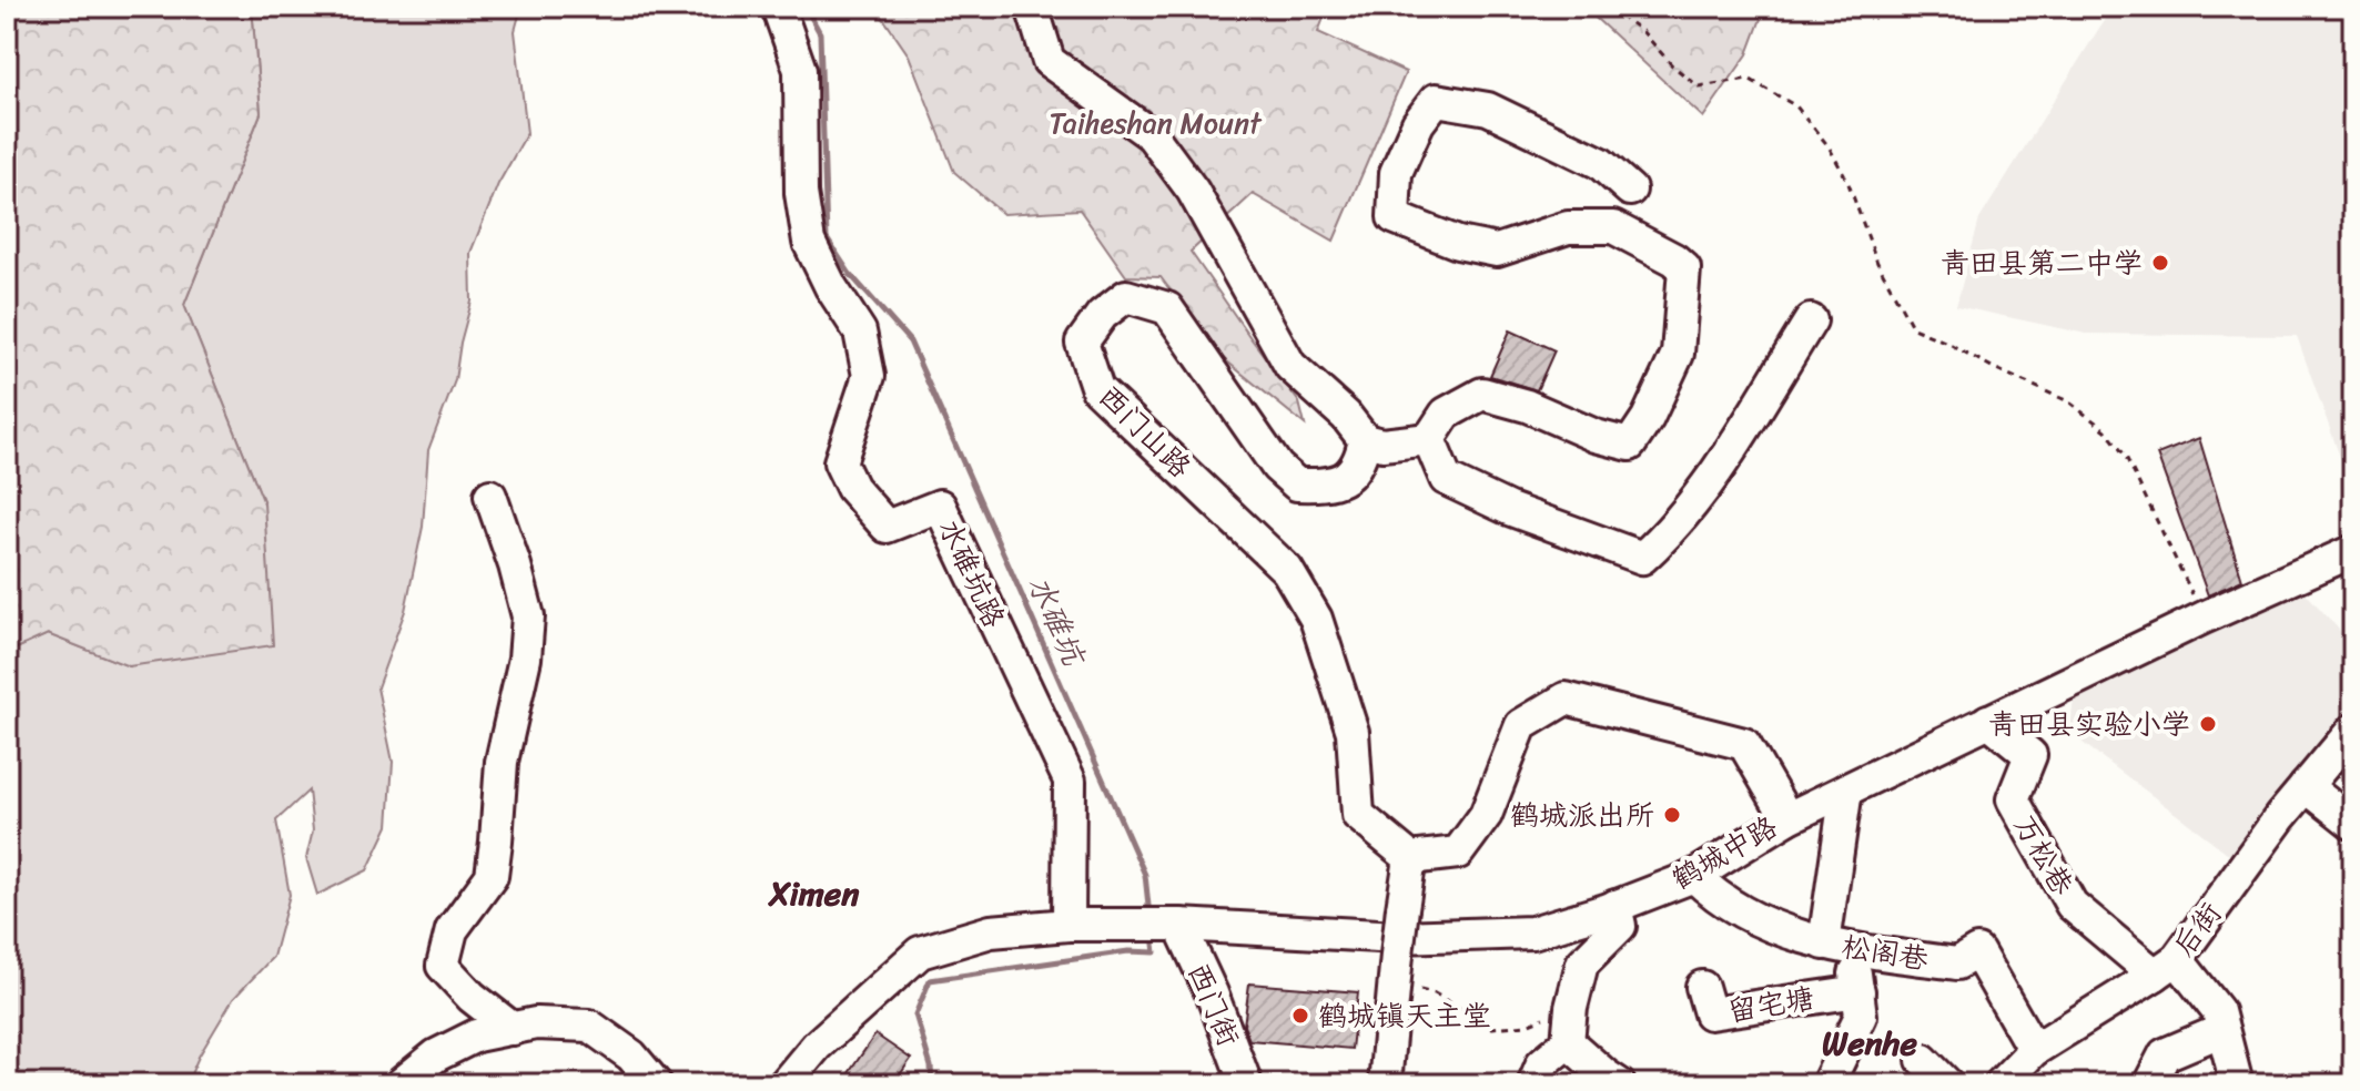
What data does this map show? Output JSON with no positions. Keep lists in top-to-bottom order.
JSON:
{
  "streets": {
    "street": [
      "西门山路",
      "水碓坑路",
      "鹤城中路",
      "万松巷",
      "后街",
      "松阁巷",
      "西门街",
      "留宅塘"
    ]
  },
  "crossings": [
    ["水碓坑路", "鹤城中路"],
    ["鹤城中路", "万松巷"],
    ["鹤城中路", "松阁巷"],
    ["鹤城中路", "西门街"],
    ["万松巷", "后街"],
    ["后街", "松阁巷"]
  ],
  "districts": ["Ximen", "Wenhe"],
  "water": ["水碓坑"],
  "parks": ["Taiheshan Mount"],
  "places": [
    "青田县第二中学",
    "青田县实验小学",
    "鹤城派出所",
    "鹤城镇天主堂"
  ]
}
